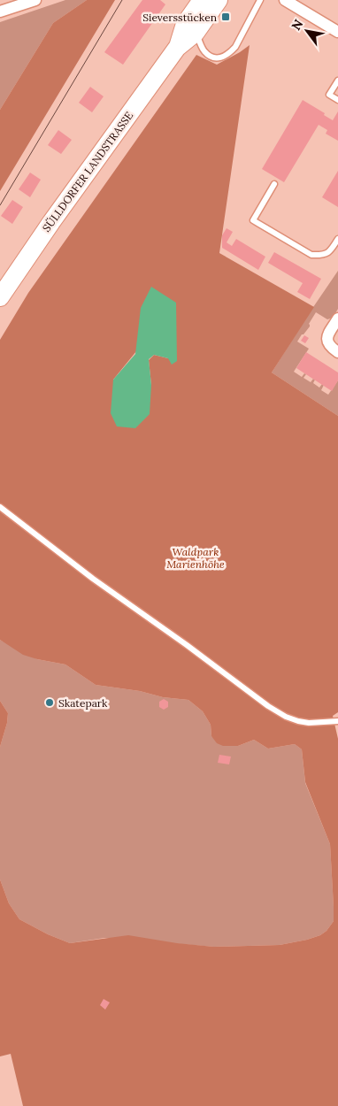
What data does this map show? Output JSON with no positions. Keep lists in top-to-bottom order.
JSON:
{
  "streets": {
    "main road": ["SÜLLDORFER LANDSTRASSE"]
  },
  "parks": ["Waldpark Marienhöhe"],
  "places": {
    "transit": ["Sieversstücken"],
    "other": ["Skatepark"]
  },
  "north": "top left"
}
